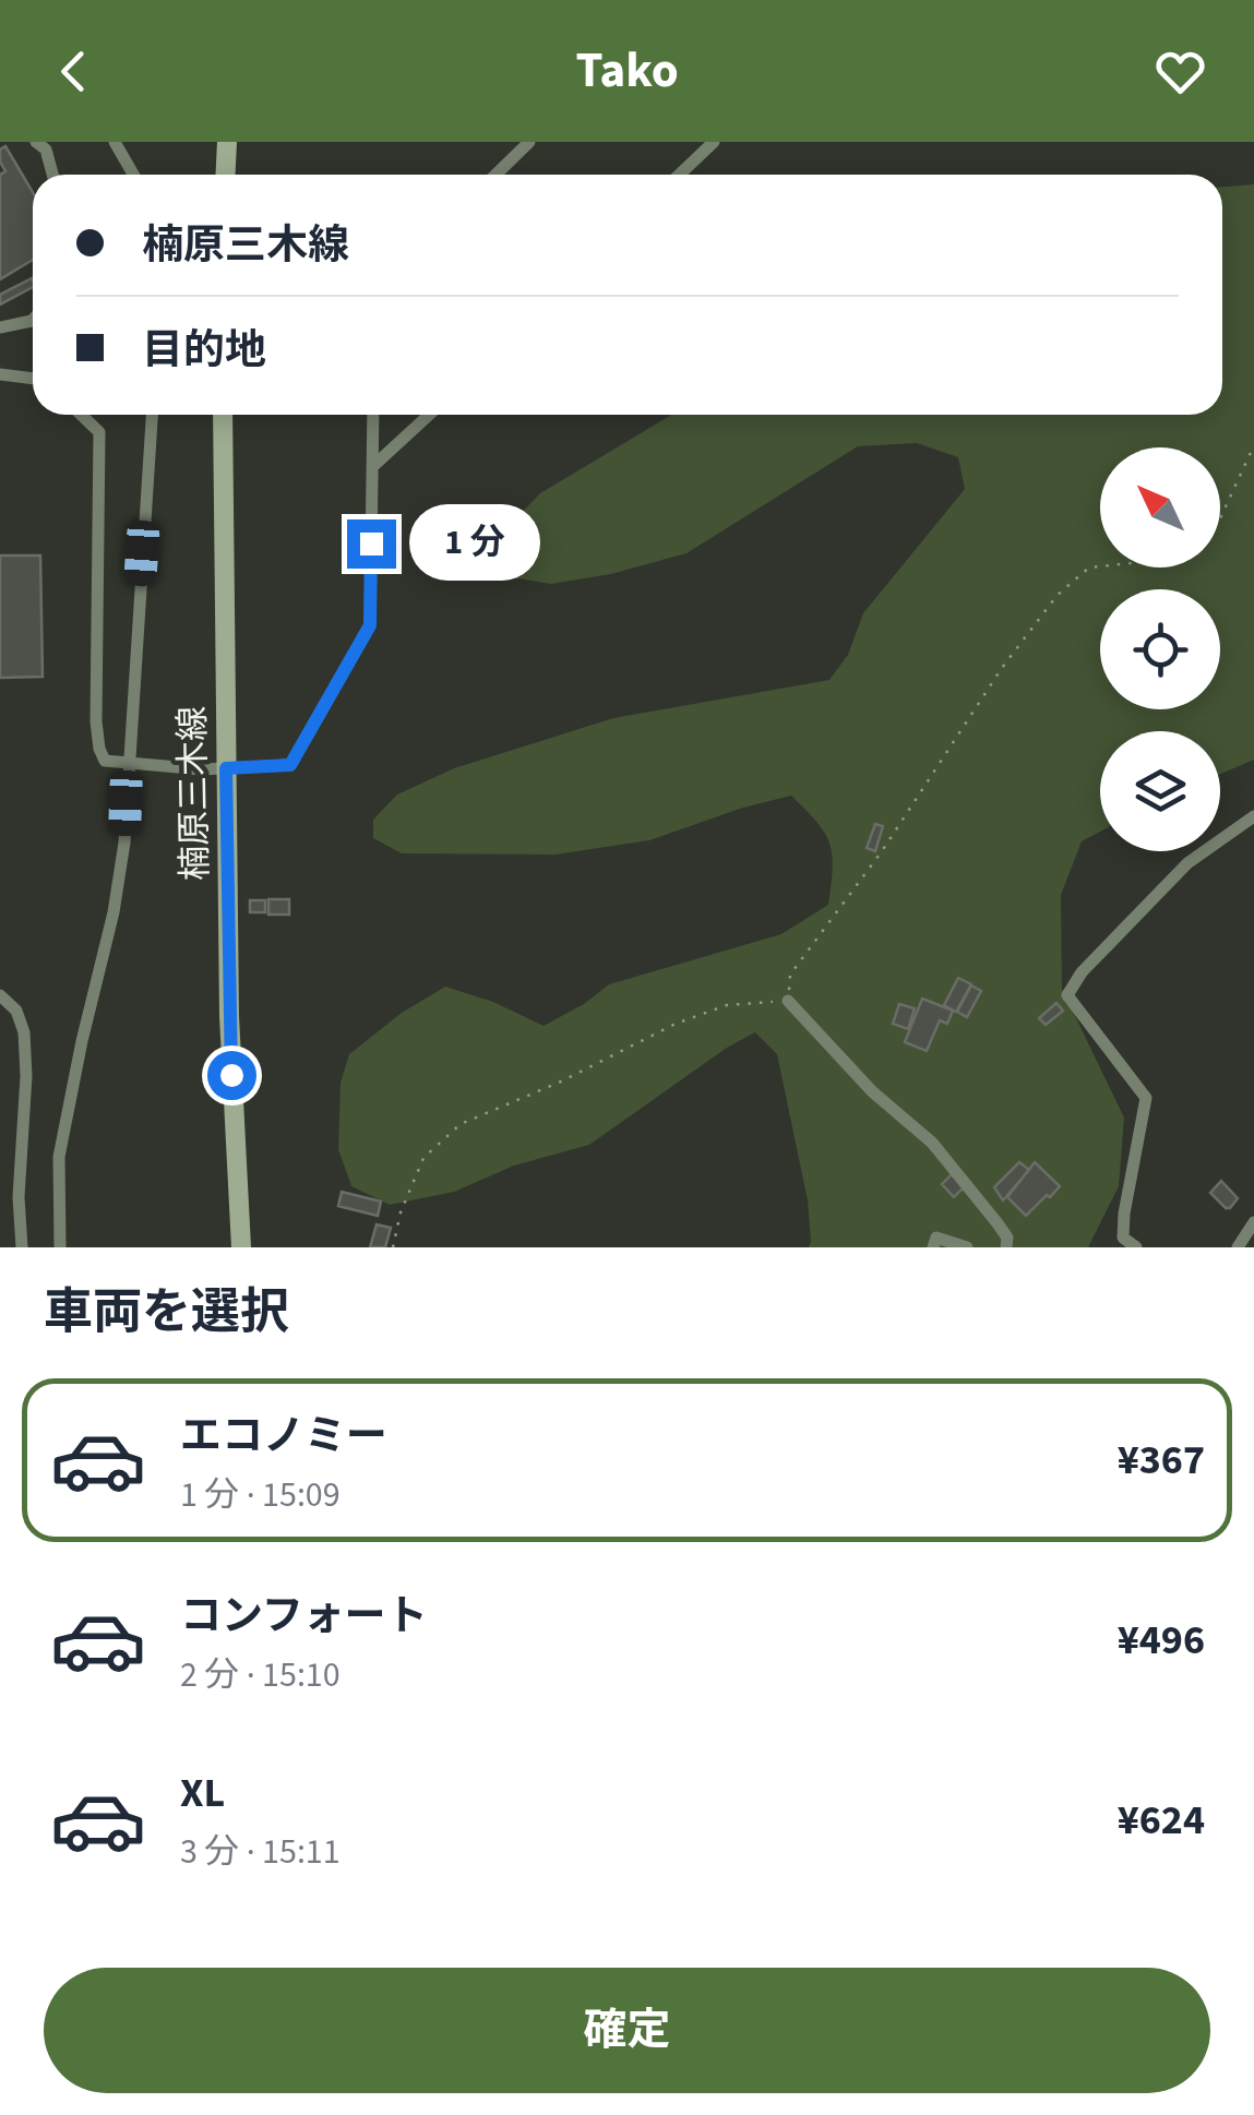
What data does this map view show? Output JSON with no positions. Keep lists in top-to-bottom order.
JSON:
{
  "streets": {
    "main road": ["楠原三木線"]
  },
  "north": "top left",
  "page": {
    "header": "Tako",
    "banner": ["楠原三木線", "目的地"],
    "bubble": "1 分",
    "heading": "車両を選択",
    "list": [
      {
        "name": "エコノミー",
        "note": "1 分 · 15:09",
        "value": "¥367"
      },
      {
        "name": "コンフォート",
        "note": "2 分 · 15:10",
        "value": "¥496"
      },
      {
        "name": "XL",
        "note": "3 分 · 15:11",
        "value": "¥624"
      }
    ],
    "buttons": "確定"
  }
}
